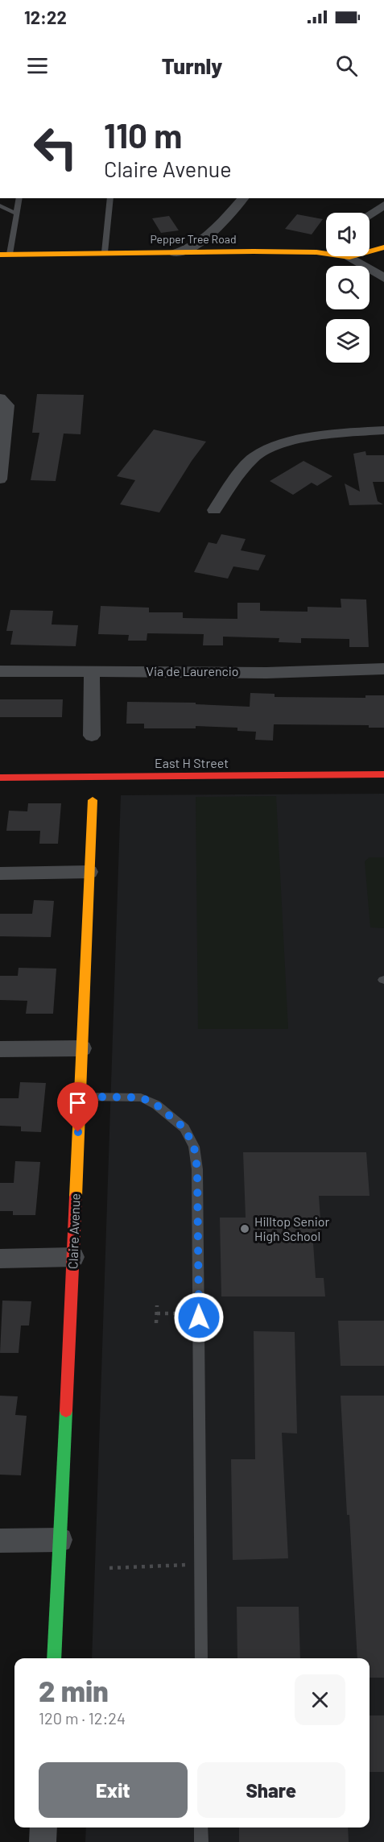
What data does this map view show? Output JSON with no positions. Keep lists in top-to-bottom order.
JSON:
{
  "streets": {
    "street": [
      "Pepper Tree Road",
      "Via de Laurencio",
      "East H Street",
      "Claire Avenue"
    ]
  },
  "places": ["Hilltop Senior High School"],
  "page": {
    "status": "12:22",
    "header": "Turnly",
    "turn": ["110 m", "Claire Avenue"],
    "heading": ["2 min", "120 m · 12:24"],
    "buttons": ["Exit", "Share"]
  }
}
